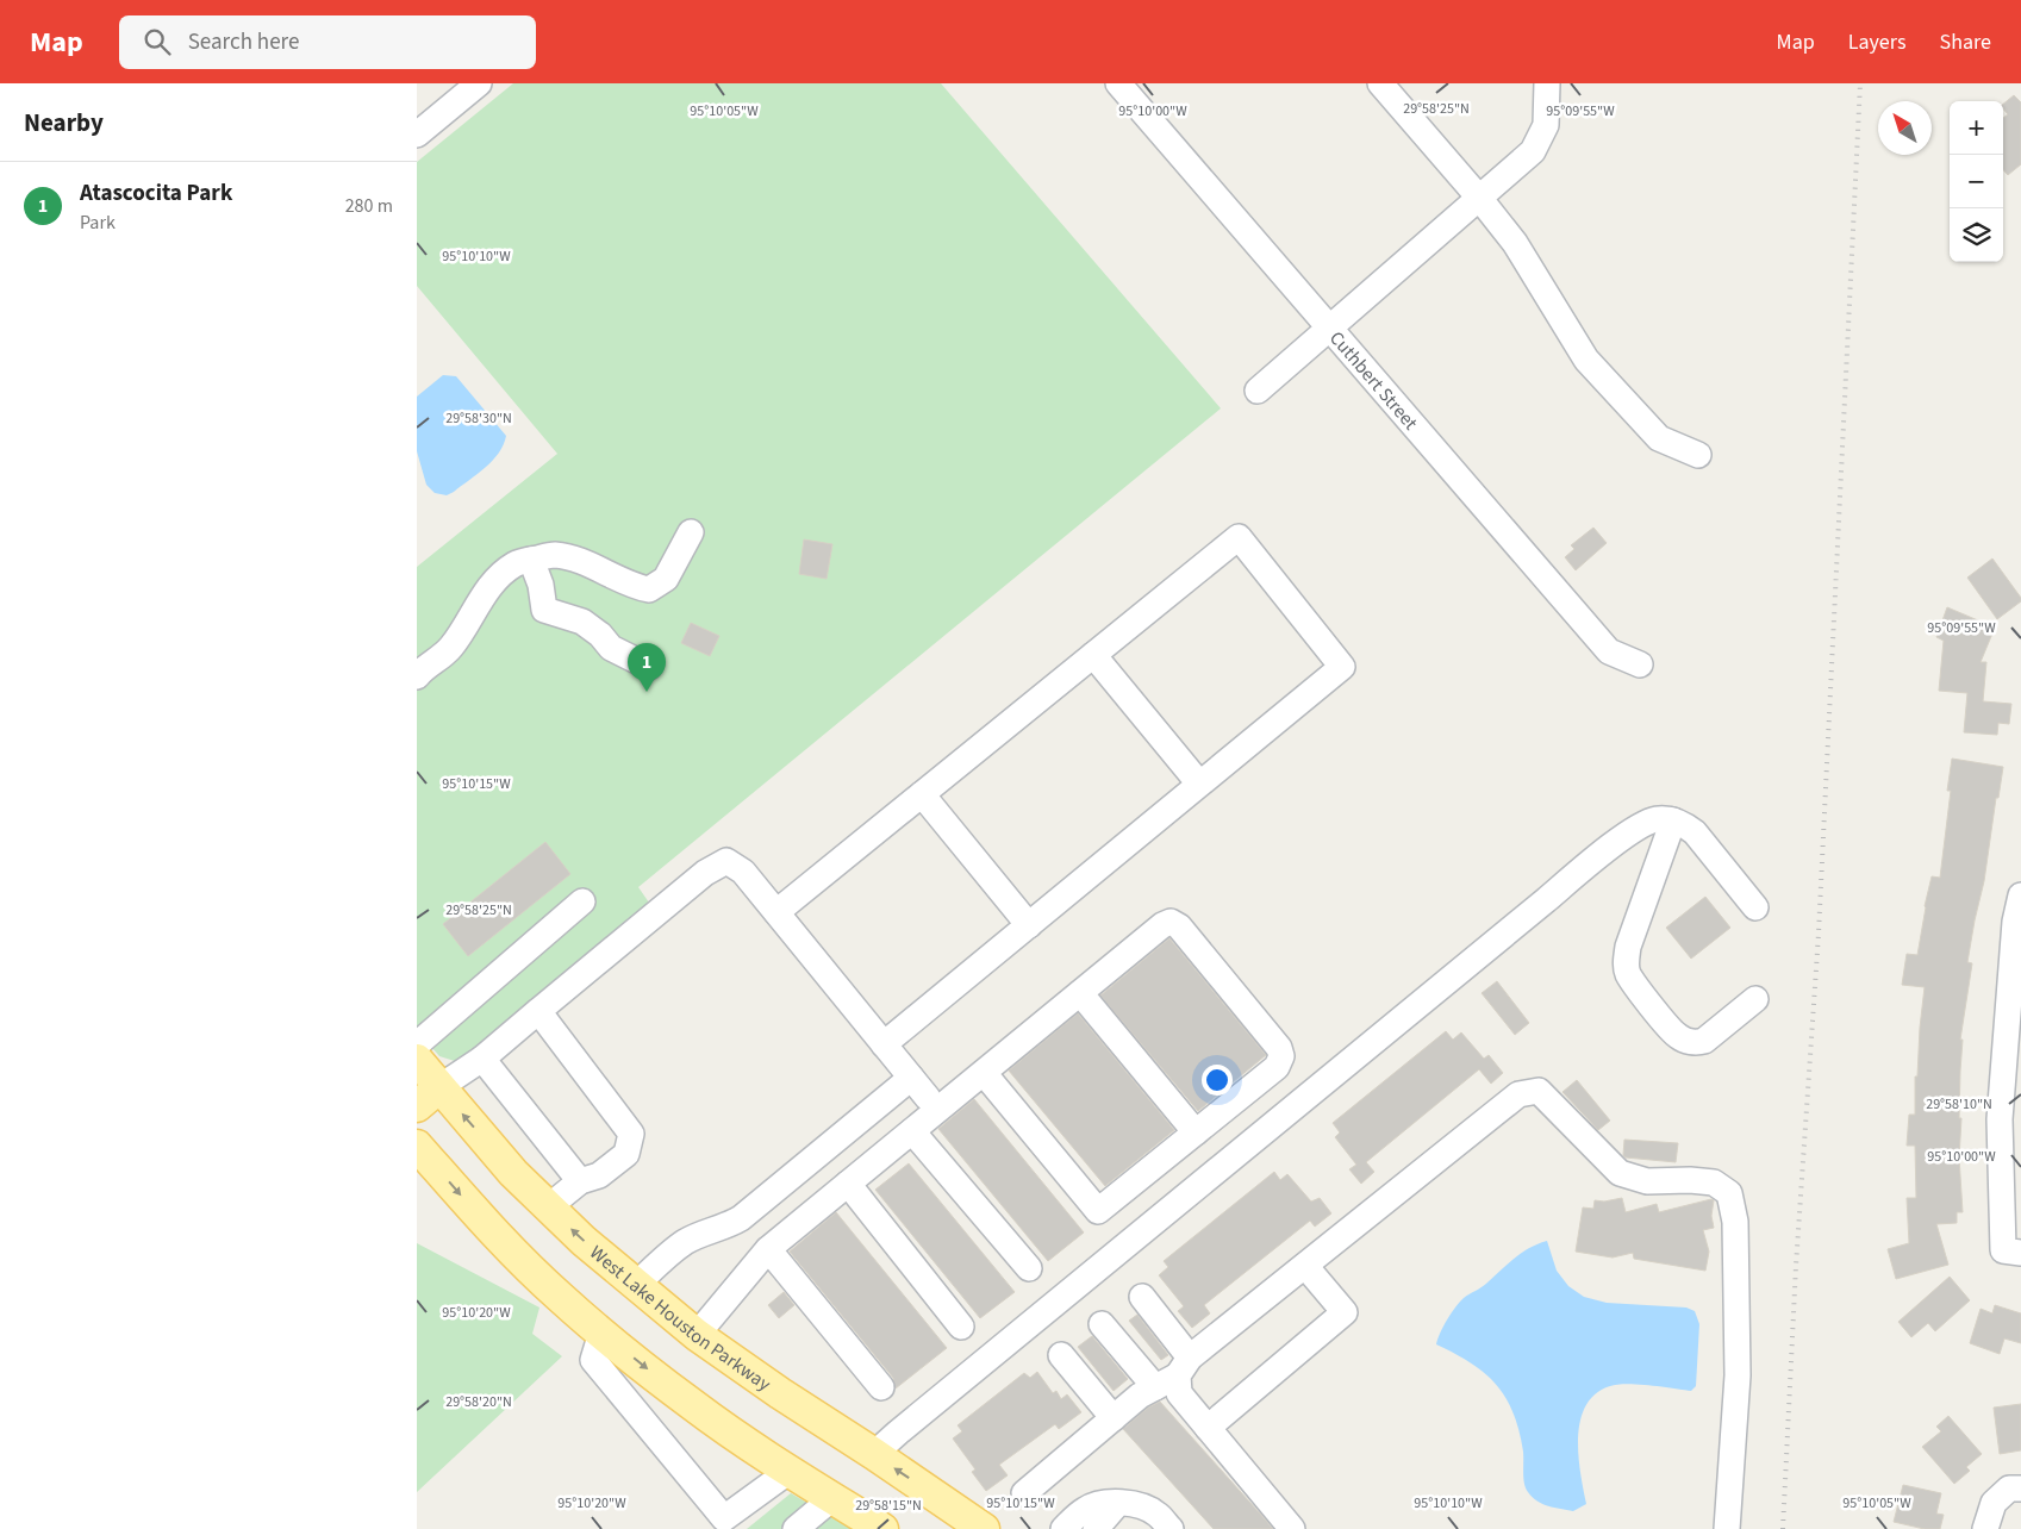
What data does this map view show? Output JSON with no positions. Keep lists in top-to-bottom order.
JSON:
{
  "streets": {
    "main road": ["West Lake Houston Parkway"],
    "street": ["Cuthbert Street"]
  },
  "north": "top left",
  "page": {
    "header": "Map",
    "search": "Search here",
    "nav": ["Map", "Layers", "Share"],
    "heading": "Nearby",
    "map_buttons": ["+", "−"],
    "list": [
      {
        "mark": "1",
        "name": "Atascocita Park",
        "note": "Park",
        "value": "280 m"
      }
    ],
    "pins": "1"
  },
  "coordinates": [
    "29°58'25\"N",
    "95°10'00\"W",
    "95°10'05\"W",
    "95°09'55\"W",
    "95°10'10\"W",
    "29°58'30\"N",
    "95°10'15\"W",
    "29°58'10\"N",
    "95°10'20\"W",
    "29°58'20\"N",
    "29°58'15\"N"
  ]
}
